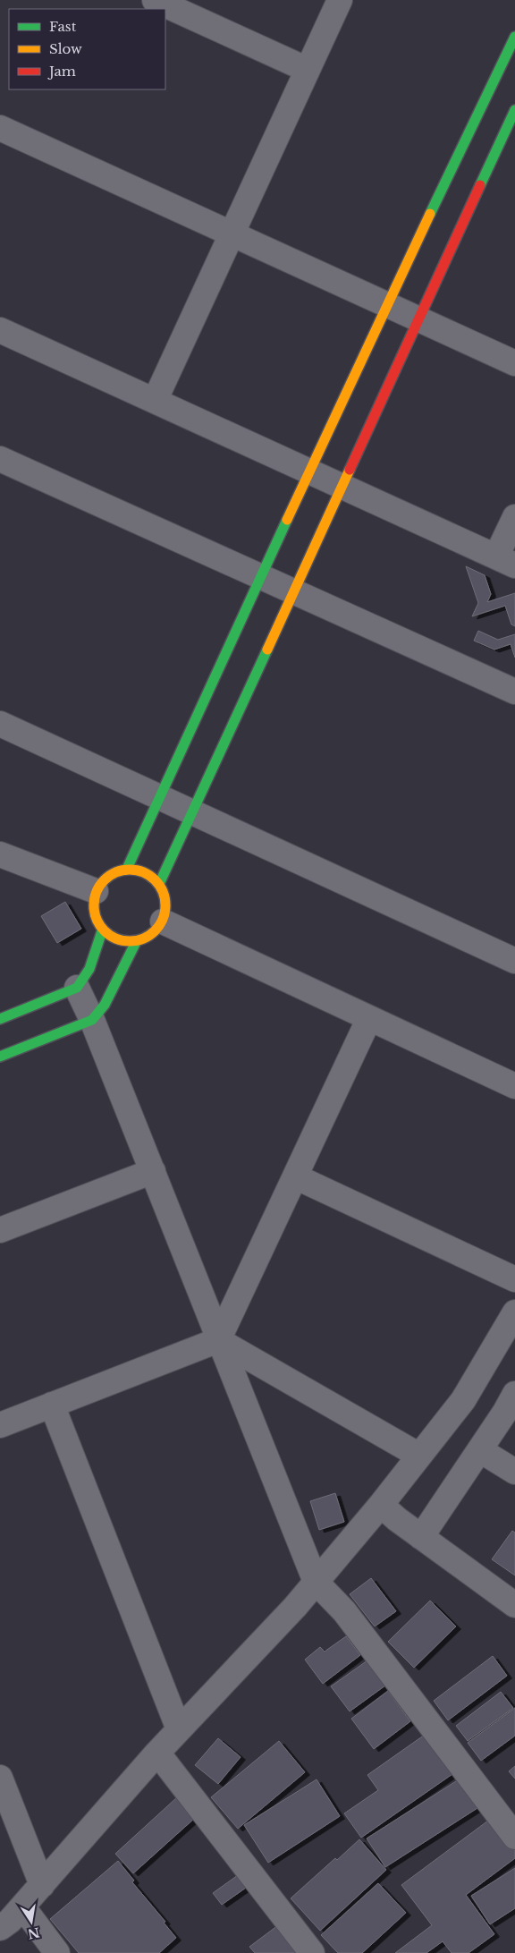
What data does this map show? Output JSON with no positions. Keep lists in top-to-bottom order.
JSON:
{
  "legend": ["Fast", "Slow", "Jam"],
  "north": "bottom"
}
